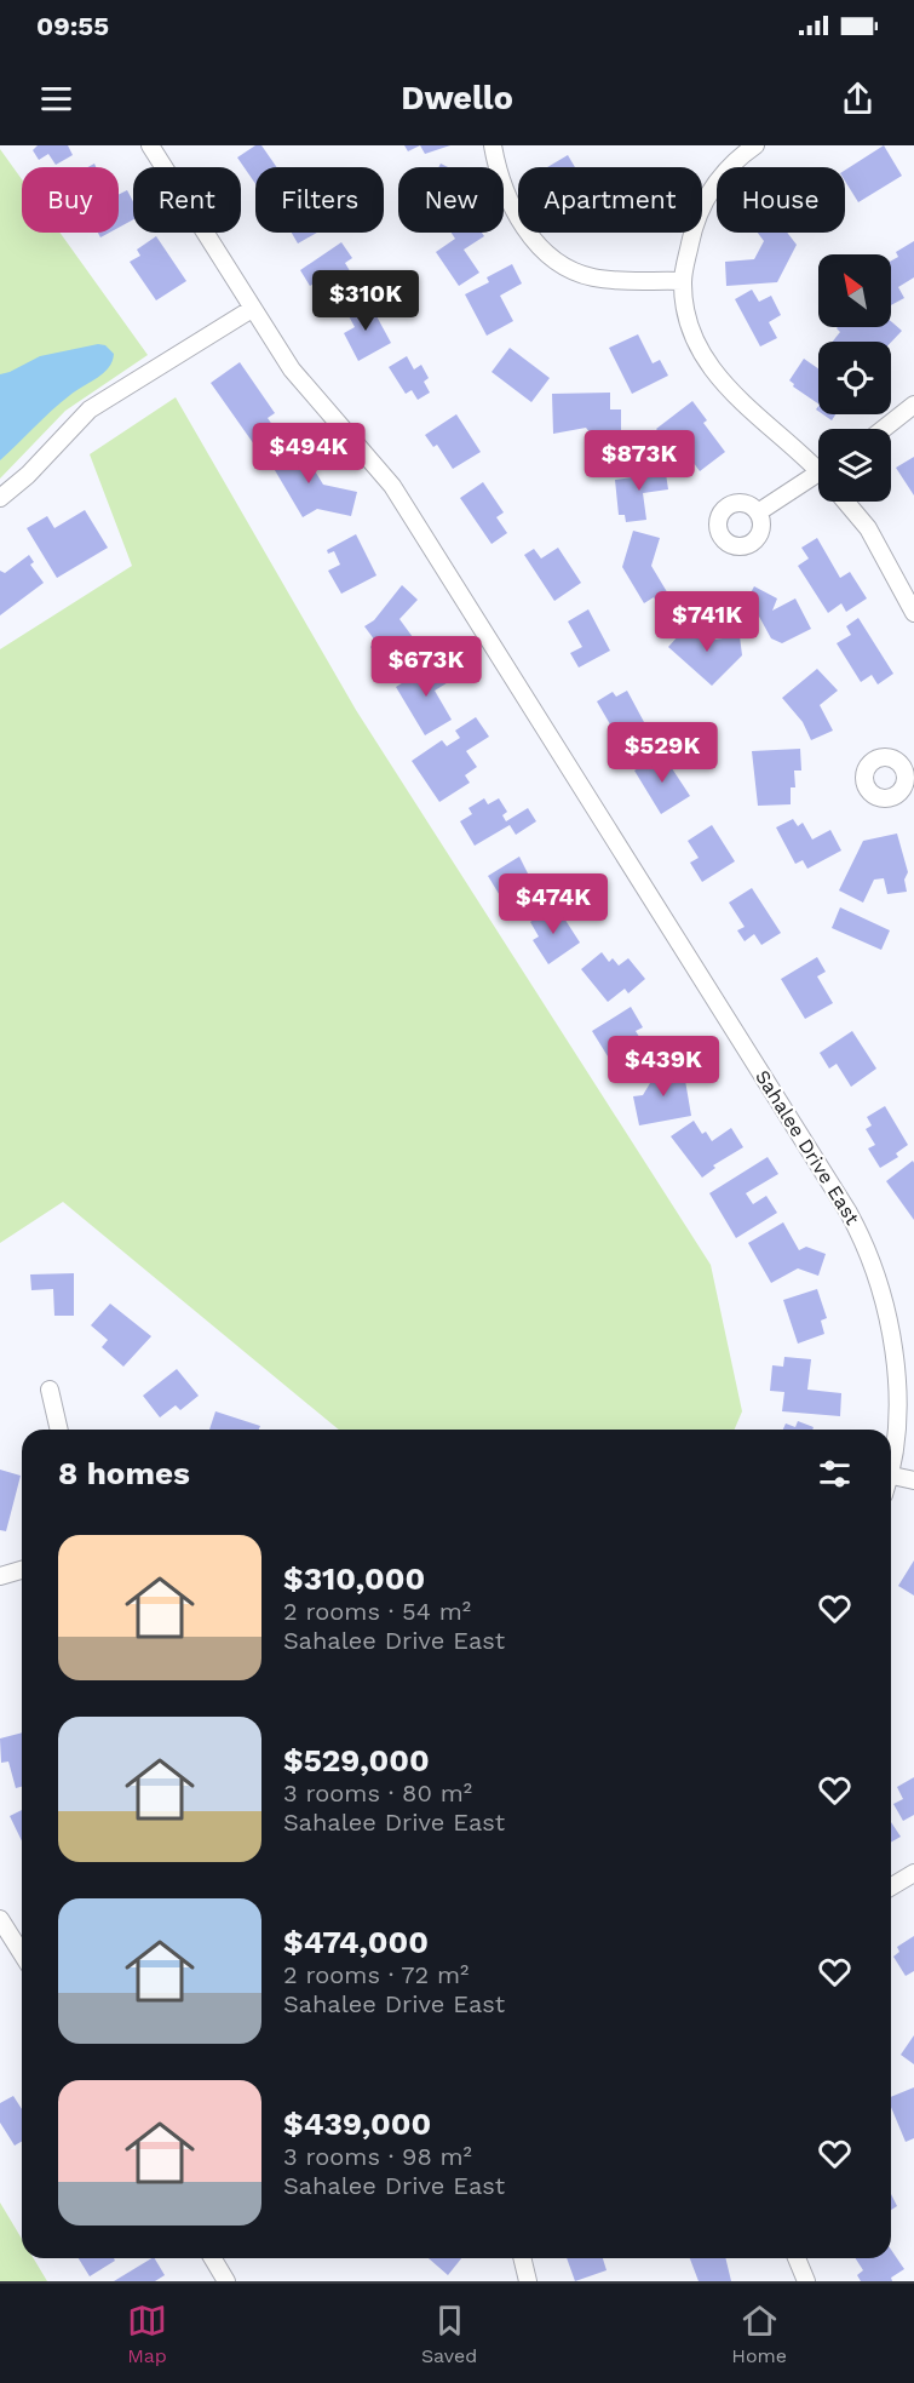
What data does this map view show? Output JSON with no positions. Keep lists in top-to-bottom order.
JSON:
{
  "streets": {
    "street": ["Sahalee Drive East"]
  },
  "north": "top left",
  "page": {
    "status": "09:55",
    "header": "Dwello",
    "chip": [
      "Buy",
      "Rent",
      "Filters",
      "New",
      "Apartment",
      "House"
    ],
    "price": [
      "$310K",
      "$494K",
      "$873K",
      "$741K",
      "$673K",
      "$529K",
      "$474K",
      "$439K"
    ],
    "heading": "8 homes",
    "list": [
      {
        "name": "$310,000",
        "note": "2 rooms · 54 m² · Sahalee Drive East"
      },
      {
        "name": "$529,000",
        "note": "3 rooms · 80 m² · Sahalee Drive East"
      },
      {
        "name": "$474,000",
        "note": "2 rooms · 72 m² · Sahalee Drive East"
      },
      {
        "name": "$439,000",
        "note": "3 rooms · 98 m² · Sahalee Drive East"
      }
    ],
    "tabs": ["Map", "Saved", "Home"]
  }
}
